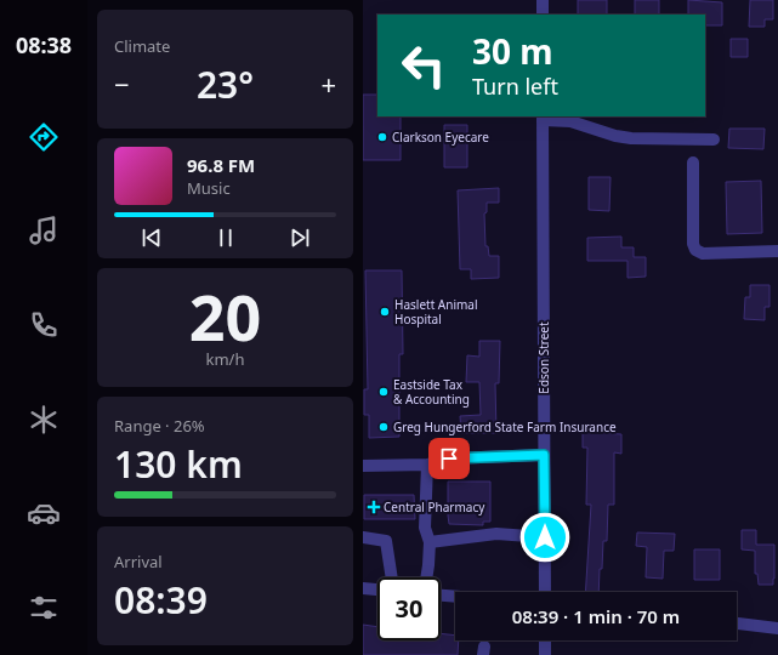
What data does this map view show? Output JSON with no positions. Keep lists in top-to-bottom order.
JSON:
{
  "streets": {
    "street": ["Edson Street"]
  },
  "places": {
    "other": [
      "Clarkson Eyecare",
      "Haslett Animal Hospital",
      "Eastside Tax & Accounting",
      "Greg Hungerford State Farm Insurance"
    ],
    "health": ["Central Pharmacy"]
  },
  "page": {
    "tabs": "08:38",
    "tile": [
      "Climate",
      ["20", "km/h"],
      ["Range · 26%", "130 km"],
      ["Arrival", "08:39"]
    ],
    "turn": ["30 m", "Turn left"],
    "heat": ["−", "23°", "+"],
    "song": ["96.8 FM", "Music"],
    "limit": "30",
    "trip": "08:39 · 1 min · 70 m"
  }
}
